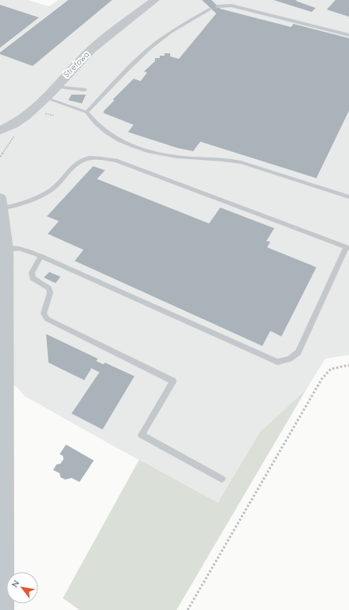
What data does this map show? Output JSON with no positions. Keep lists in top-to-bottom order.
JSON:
{
  "streets": {
    "street": ["Strefowa"]
  },
  "north": "top left"
}
